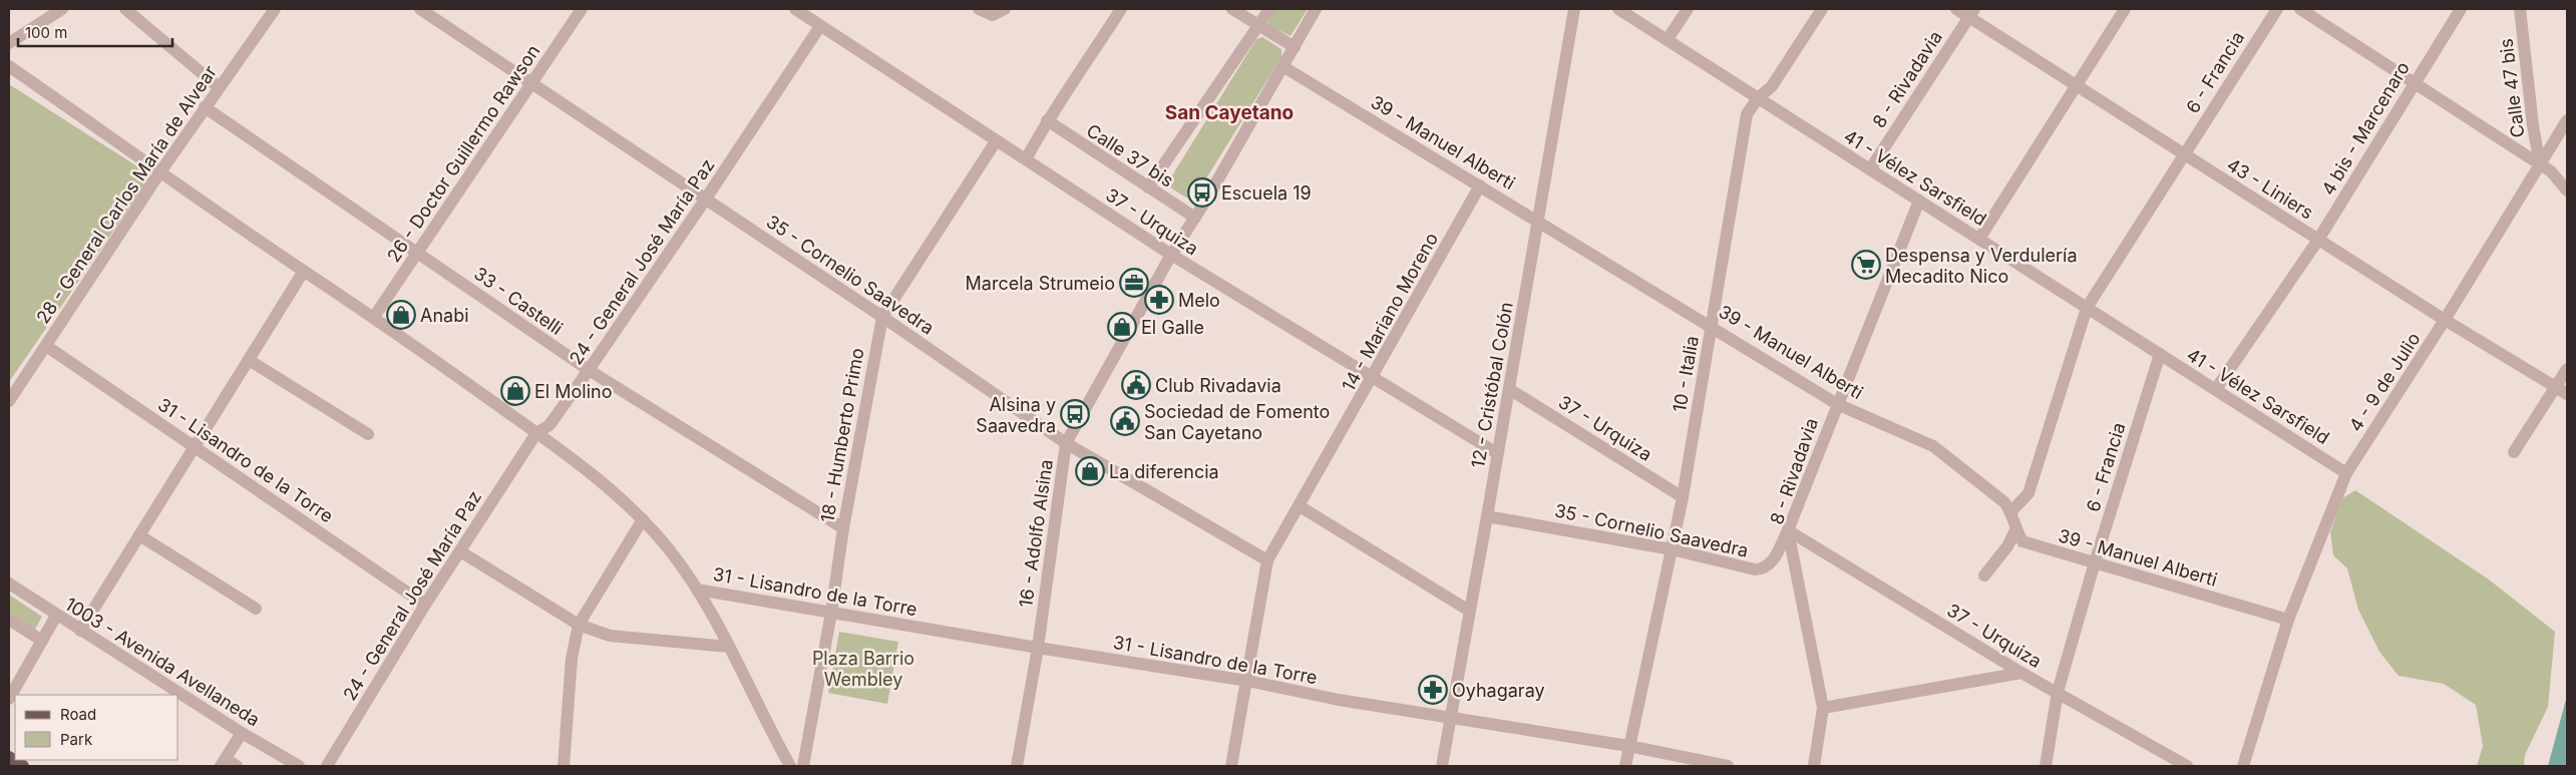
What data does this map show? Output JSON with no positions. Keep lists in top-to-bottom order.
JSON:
{
  "streets": {
    "street": [
      "6 - Francia",
      "8 - Rivadavia",
      "Calle 47 bis",
      "4 bis - Marcenaro",
      "39 - Manuel Alberti",
      "26 - Doctor Guillermo Rawson",
      "Calle 37 bis",
      "41 - Vélez Sarsfield",
      "43 - Liniers",
      "28 - General Carlos María de Alvear",
      "37 - Urquiza",
      "24 - General José María Paz",
      "35 - Cornelio Saavedra",
      "33 - Castelli",
      "14 - Mariano Moreno",
      "10 - Italia",
      "4 - 9 de Julio",
      "12 - Cristóbal Colón",
      "18 - Humberto Primo",
      "31 - Lisandro de la Torre",
      "16 - Adolfo Alsina",
      "1003 - Avenida Avellaneda"
    ]
  },
  "crossings": [
    ["6 - Francia", "39 - Manuel Alberti"],
    ["6 - Francia", "41 - Vélez Sarsfield"],
    ["6 - Francia", "43 - Liniers"],
    ["6 - Francia", "37 - Urquiza"],
    ["8 - Rivadavia", "39 - Manuel Alberti"],
    ["8 - Rivadavia", "41 - Vélez Sarsfield"],
    ["8 - Rivadavia", "43 - Liniers"],
    ["8 - Rivadavia", "37 - Urquiza"],
    ["8 - Rivadavia", "35 - Cornelio Saavedra"],
    ["Calle 47 bis", "4 - 9 de Julio"],
    ["4 bis - Marcenaro", "41 - Vélez Sarsfield"],
    ["4 bis - Marcenaro", "43 - Liniers"],
    ["39 - Manuel Alberti", "14 - Mariano Moreno"],
    ["39 - Manuel Alberti", "10 - Italia"],
    ["39 - Manuel Alberti", "4 - 9 de Julio"],
    ["39 - Manuel Alberti", "12 - Cristóbal Colón"],
    ["39 - Manuel Alberti", "16 - Adolfo Alsina"],
    ["26 - Doctor Guillermo Rawson", "35 - Cornelio Saavedra"],
    ["26 - Doctor Guillermo Rawson", "33 - Castelli"],
    ["Calle 37 bis", "16 - Adolfo Alsina"],
    ["41 - Vélez Sarsfield", "10 - Italia"],
    ["41 - Vélez Sarsfield", "4 - 9 de Julio"],
    ["43 - Liniers", "4 - 9 de Julio"],
    ["28 - General Carlos María de Alvear", "33 - Castelli"],
    ["28 - General Carlos María de Alvear", "31 - Lisandro de la Torre"],
    ["37 - Urquiza", "24 - General José María Paz"],
    ["37 - Urquiza", "35 - Cornelio Saavedra"],
    ["37 - Urquiza", "14 - Mariano Moreno"],
    ["37 - Urquiza", "10 - Italia"],
    ["37 - Urquiza", "12 - Cristóbal Colón"],
    ["37 - Urquiza", "18 - Humberto Primo"],
    ["37 - Urquiza", "16 - Adolfo Alsina"],
    ["24 - General José María Paz", "35 - Cornelio Saavedra"],
    ["24 - General José María Paz", "33 - Castelli"],
    ["24 - General José María Paz", "31 - Lisandro de la Torre"],
    ["35 - Cornelio Saavedra", "14 - Mariano Moreno"],
    ["35 - Cornelio Saavedra", "10 - Italia"],
    ["35 - Cornelio Saavedra", "12 - Cristóbal Colón"],
    ["35 - Cornelio Saavedra", "18 - Humberto Primo"],
    ["35 - Cornelio Saavedra", "16 - Adolfo Alsina"],
    ["33 - Castelli", "18 - Humberto Primo"],
    ["14 - Mariano Moreno", "31 - Lisandro de la Torre"],
    ["10 - Italia", "31 - Lisandro de la Torre"],
    ["12 - Cristóbal Colón", "31 - Lisandro de la Torre"],
    ["18 - Humberto Primo", "31 - Lisandro de la Torre"],
    ["31 - Lisandro de la Torre", "16 - Adolfo Alsina"]
  ],
  "districts": ["San Cayetano"],
  "parks": ["Plaza Barrio Wembley"],
  "places": {
    "bus stop": ["Escuela 19", "Alsina y Saavedra"],
    "supermarket": ["Despensa y Verdulería Mecadito Nico"],
    "office": ["Marcela Strumeio"],
    "pharmacy": ["Melo", "Oyhagaray"],
    "shop": [
      "Anabi",
      "El Galle",
      "El Molino",
      "La diferencia"
    ],
    "public building": ["Club Rivadavia", "Sociedad de Fomento San Cayetano"]
  },
  "legend": ["Road", "Park"],
  "scale_bar": "100 m"
}
